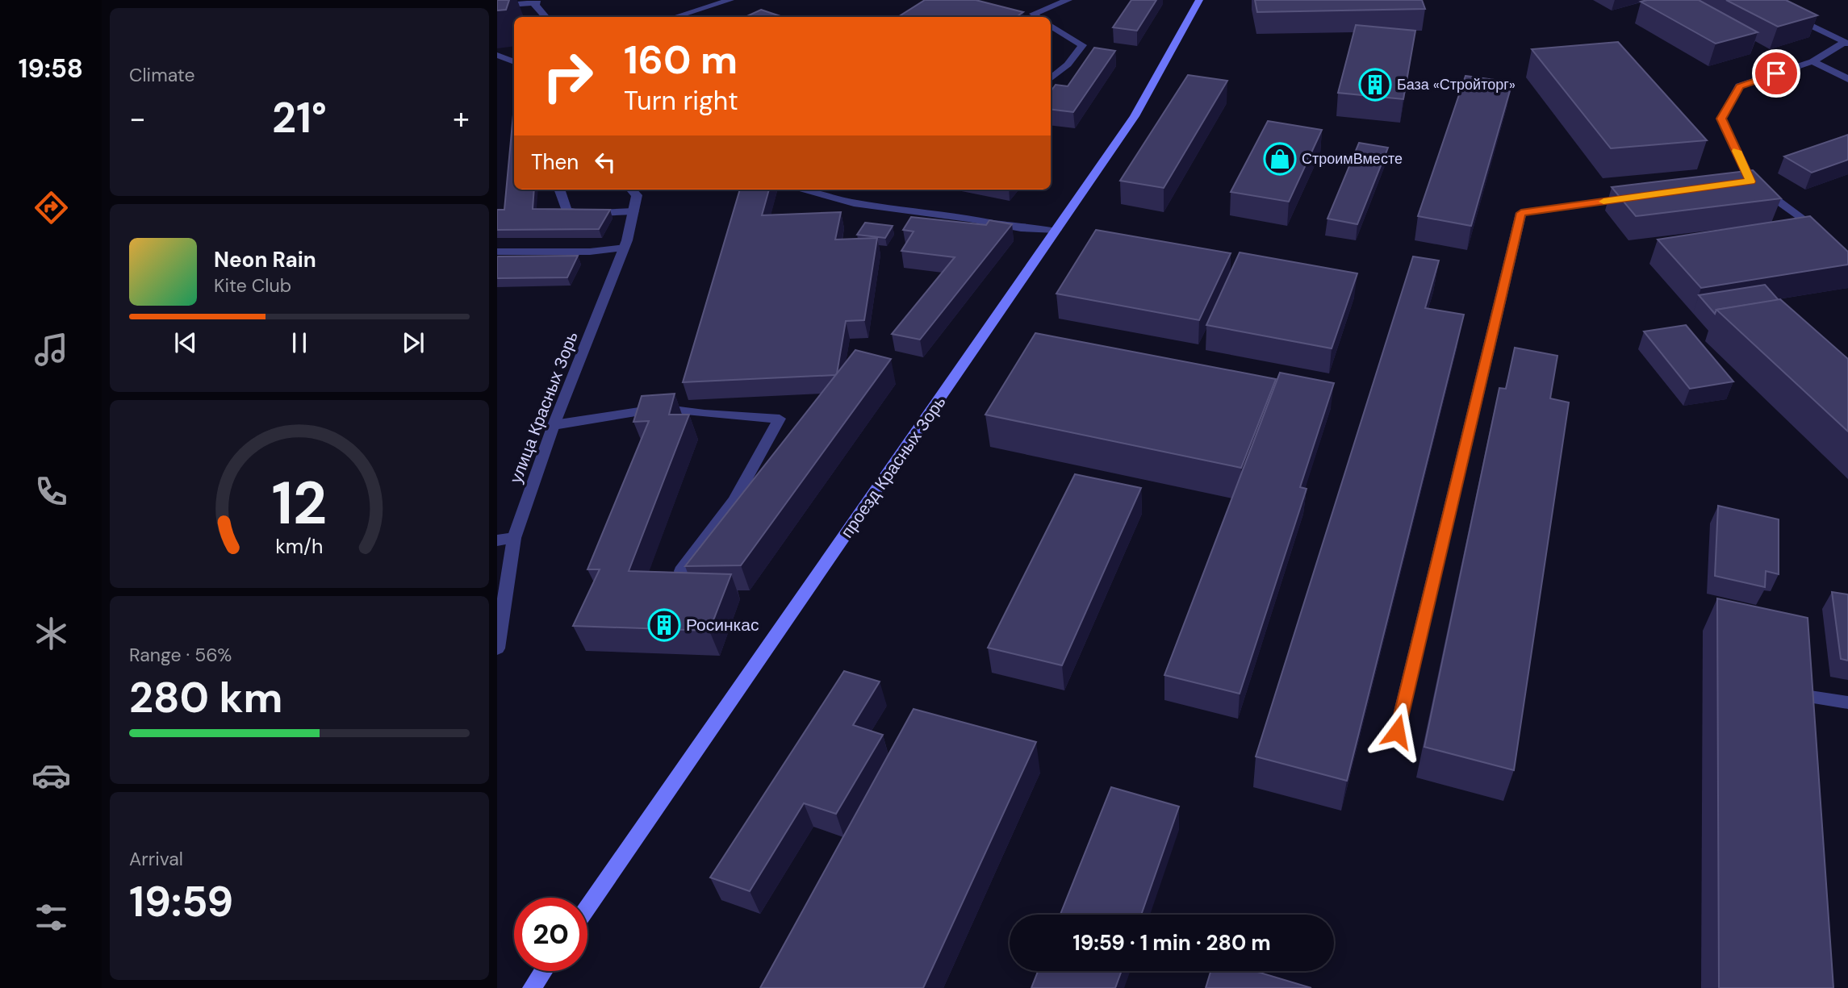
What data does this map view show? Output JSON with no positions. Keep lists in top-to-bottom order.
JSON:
{
  "streets": {
    "street": ["улица Красных Зорь", "проезд Красных Зорь"]
  },
  "places": {
    "building": ["База «Стройторг»", "Росинкас"],
    "shop": ["СтроимВместе"]
  },
  "page": {
    "tabs": "19:58",
    "tile": [
      "Climate",
      ["Range · 56%", "280 km"],
      ["Arrival", "19:59"]
    ],
    "turn": ["160 m", "Turn right"],
    "heat": ["−", "21°", "+"],
    "then": "Then",
    "song": ["Neon Rain", "Kite Club"],
    "limit": "20",
    "trip": "19:59 · 1 min · 280 m",
    "gauge": ["12", "km/h"]
  }
}
